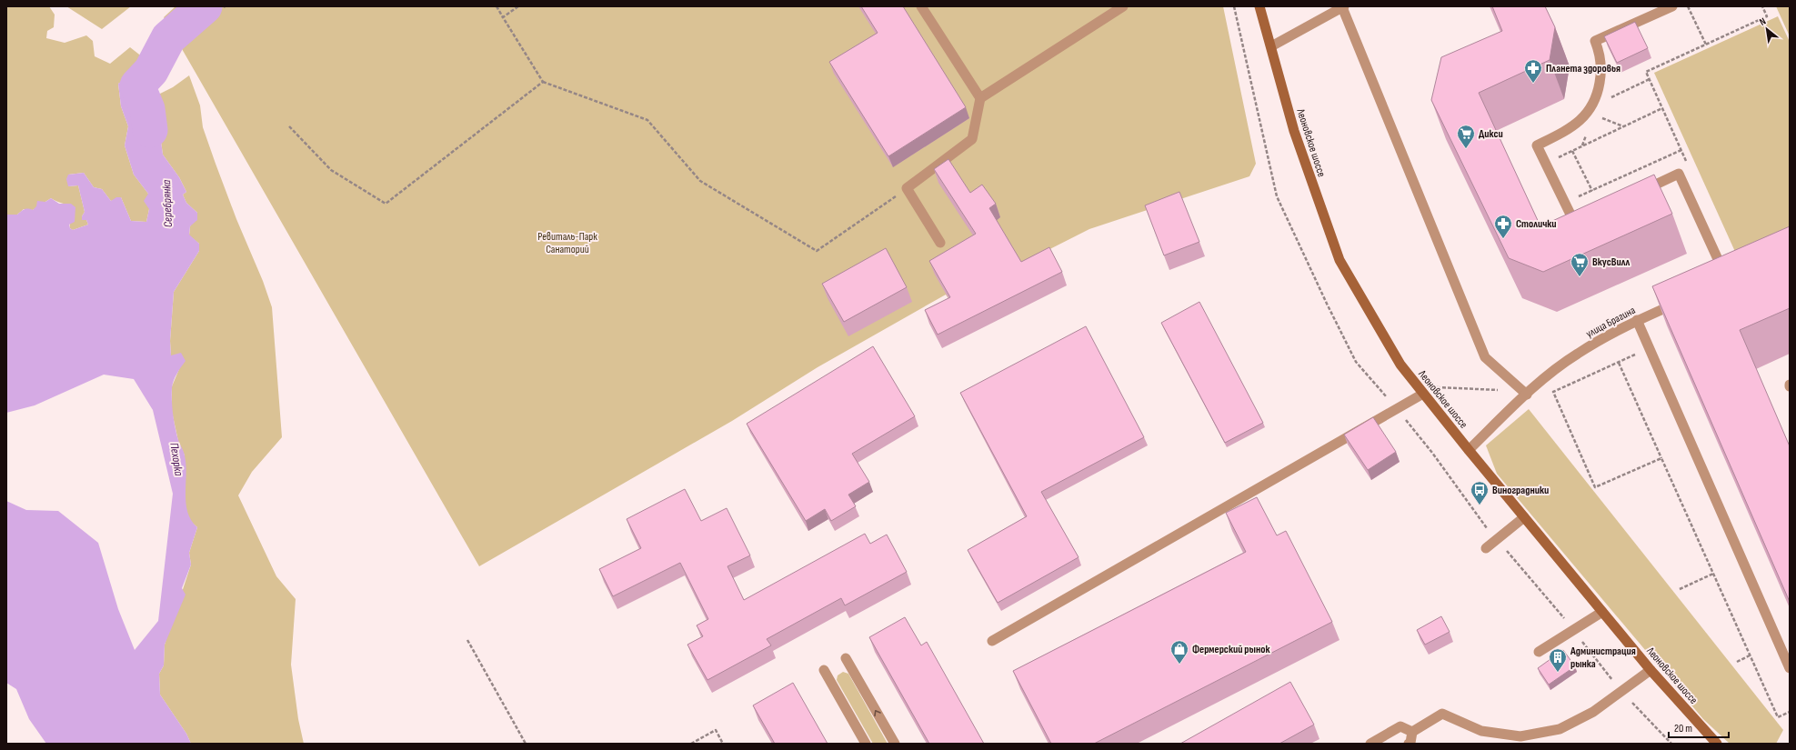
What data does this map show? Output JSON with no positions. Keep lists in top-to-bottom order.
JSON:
{
  "streets": {
    "main road": ["Леоновское шоссе"],
    "street": ["улица Брагина"]
  },
  "crossings": [
    ["Леоновское шоссе", "улица Брагина"]
  ],
  "water": ["Серебрянка", "Пехорка"],
  "parks": ["Ревиталь-Парк Санаторий"],
  "places": {
    "pharmacy": ["Планета здоровья", "Столички"],
    "supermarket": ["Дикси", "ВкусВилл"],
    "bus stop": ["Виноградники"],
    "shop": ["Фермерский рынок"],
    "building": ["Администрация рынка"]
  },
  "scale_bar": "20 m",
  "north": "top left"
}
